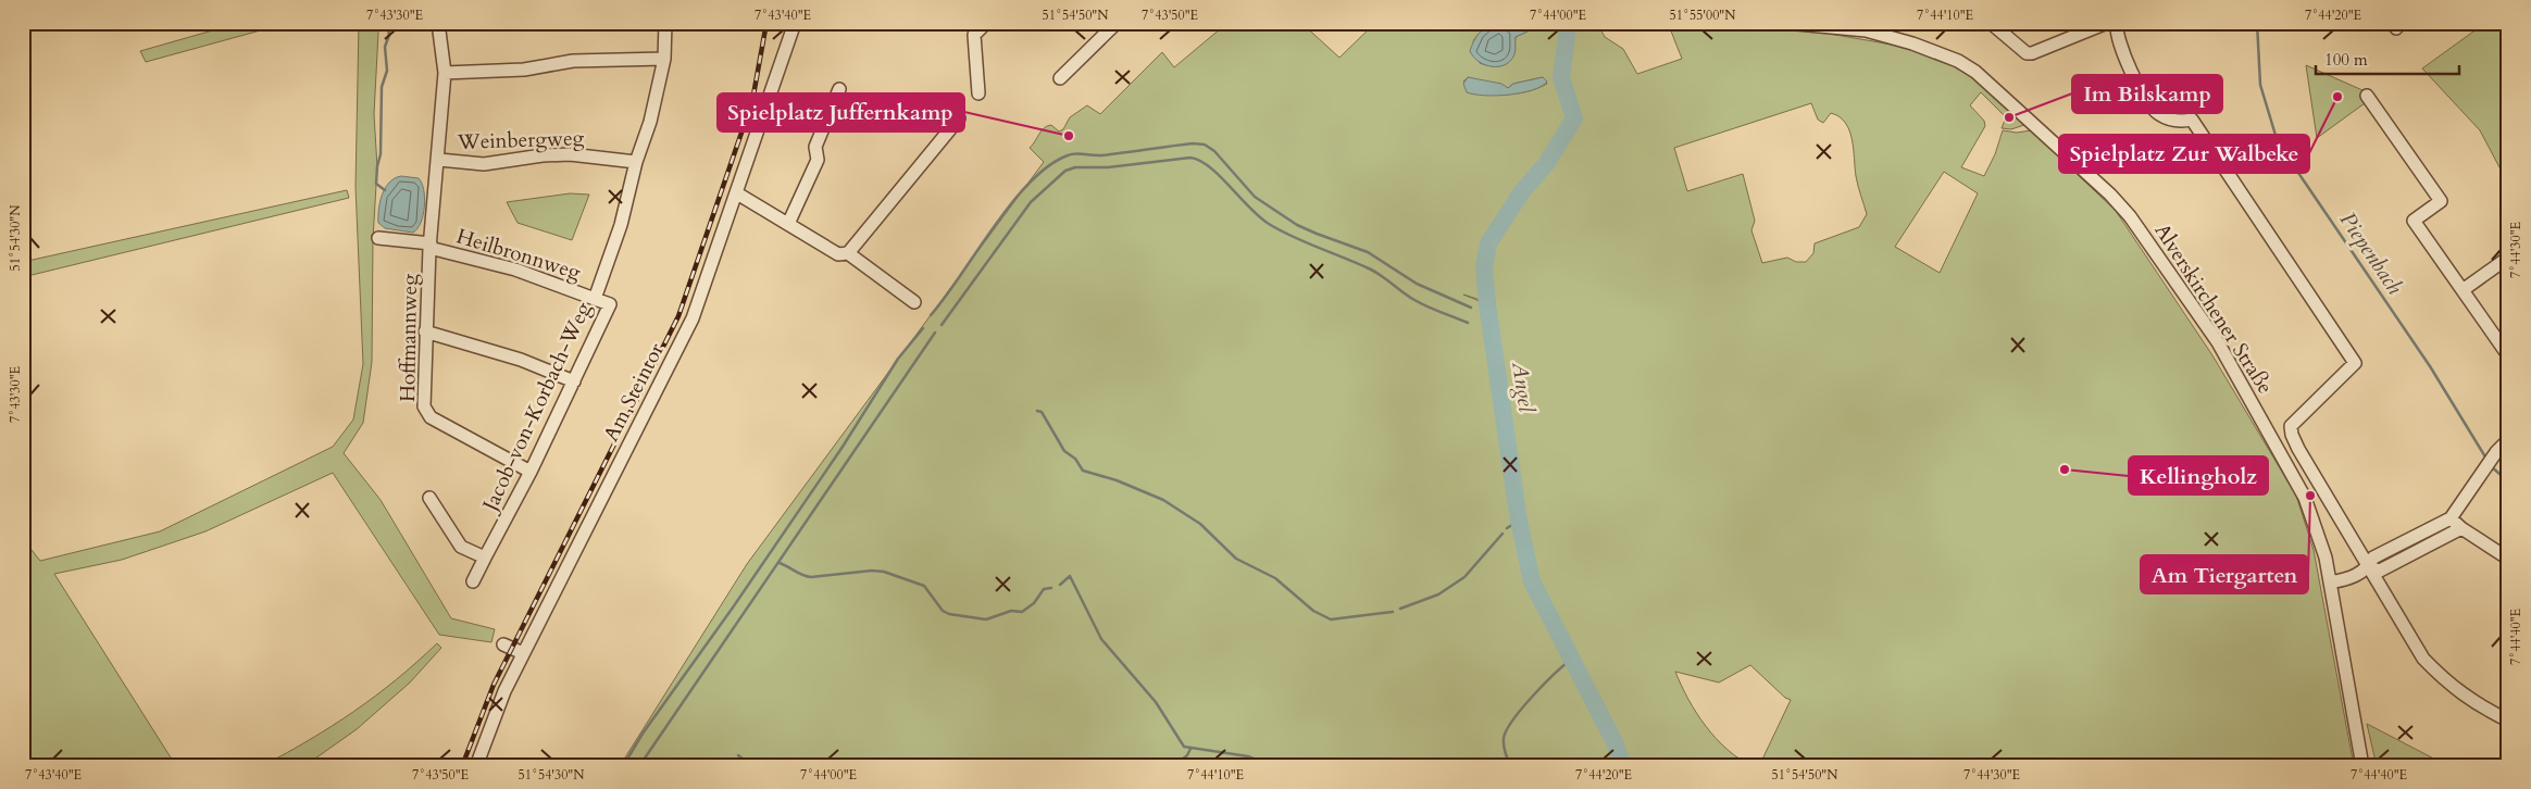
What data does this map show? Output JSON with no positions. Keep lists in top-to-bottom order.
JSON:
{
  "streets": {
    "street": [
      "Weinbergweg",
      "Heilbronnweg",
      "Alverskirchener Straße",
      "Hoffmannweg",
      "Am Steintor",
      "Jacob-von-Korbach-Weg"
    ]
  },
  "crossings": [
    ["Weinbergweg", "Hoffmannweg"],
    ["Weinbergweg", "Jacob-von-Korbach-Weg"],
    ["Heilbronnweg", "Hoffmannweg"],
    ["Heilbronnweg", "Jacob-von-Korbach-Weg"],
    ["Hoffmannweg", "Jacob-von-Korbach-Weg"]
  ],
  "water": ["Piepenbach", "Angel"],
  "places": [
    "Spielplatz Zur Walbeke",
    "Im Bilskamp",
    "Spielplatz Juffernkamp",
    "Kellingholz",
    "Am Tiergarten"
  ],
  "scale_bar": "100 m",
  "coordinates": [
    "7°43'30\"E",
    "7°43'40\"E",
    "51°54'50\"N",
    "7°43'50\"E",
    "7°44'00\"E",
    "51°55'00\"N",
    "7°44'10\"E",
    "7°44'20\"E",
    "51°54'30\"N",
    "7°44'30\"E",
    "7°44'40\"E"
  ]
}
